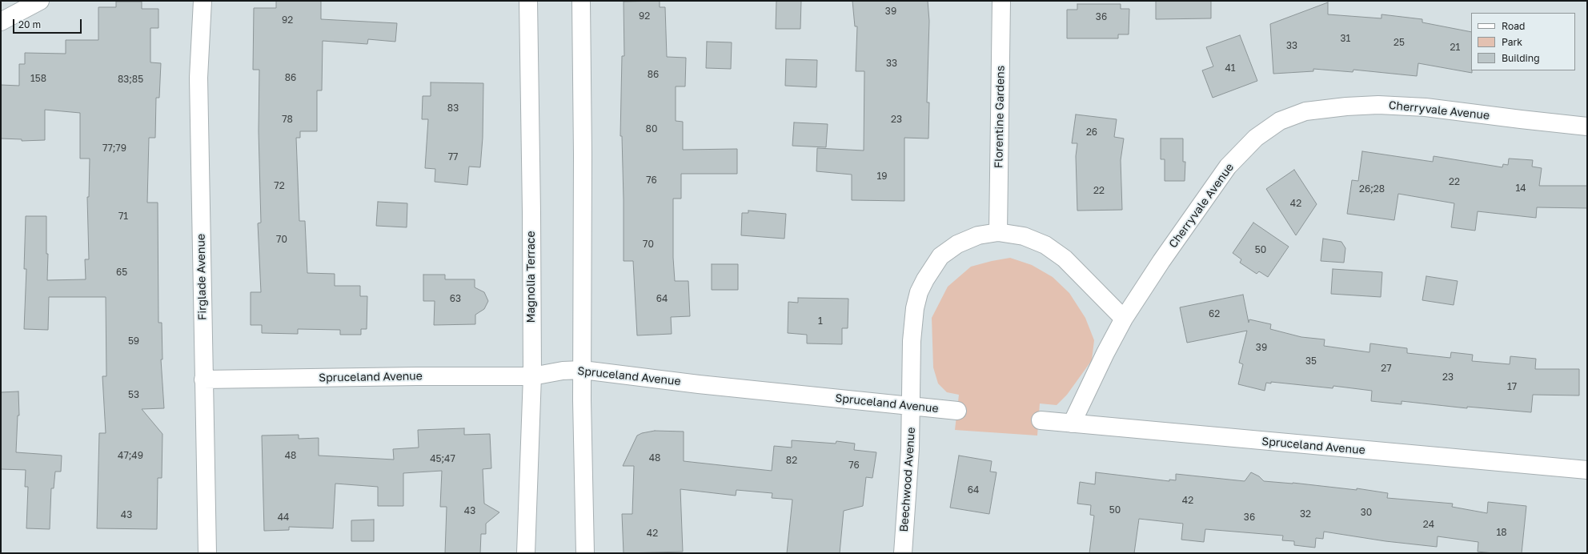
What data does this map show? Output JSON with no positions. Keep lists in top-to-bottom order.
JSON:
{
  "streets": {
    "street": [
      "Cherryvale Avenue",
      "Florentine Gardens",
      "Firglade Avenue",
      "Magnolia Terrace",
      "Spruceland Avenue",
      "Beechwood Avenue"
    ]
  },
  "crossings": [
    ["Cherryvale Avenue", "Spruceland Avenue"],
    ["Cherryvale Avenue", "Beechwood Avenue"],
    ["Florentine Gardens", "Beechwood Avenue"],
    ["Firglade Avenue", "Spruceland Avenue"],
    ["Magnolia Terrace", "Spruceland Avenue"],
    ["Spruceland Avenue", "Beechwood Avenue"]
  ],
  "house_numbers": [
    "39",
    "92",
    "36",
    "92",
    "31",
    "25",
    "33",
    "21",
    "33",
    "41",
    "86",
    "86",
    "158",
    "83;85",
    "83",
    "78",
    "23",
    "80",
    "26",
    "77;79",
    "77",
    "19",
    "76",
    "22",
    "72",
    "14",
    "26;28",
    "22",
    "42",
    "71",
    "70",
    "70",
    "50",
    "65",
    "63",
    "64",
    "62",
    "1",
    "59",
    "39",
    "35",
    "27",
    "23",
    "17",
    "53",
    "47;49",
    "48",
    "48",
    "45;47",
    "82",
    "76",
    "64",
    "42",
    "50",
    "43",
    "30",
    "32",
    "43",
    "44",
    "36",
    "24",
    "18",
    "42"
  ],
  "legend": ["Road", "Park", "Building"],
  "scale_bar": "20 m"
}
